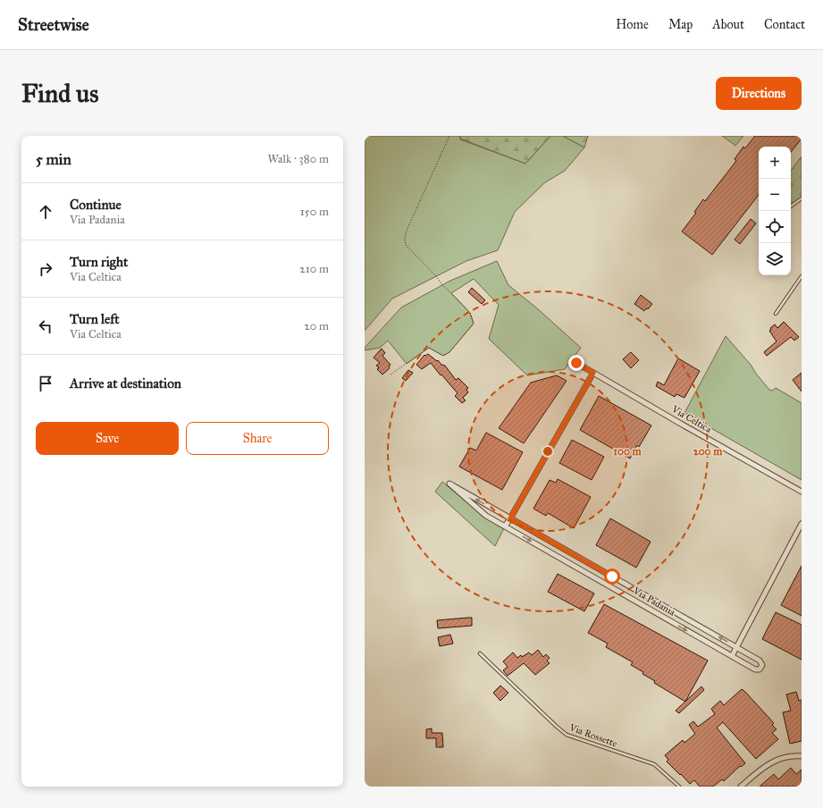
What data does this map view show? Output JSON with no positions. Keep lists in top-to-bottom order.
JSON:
{
  "streets": {
    "street": ["Via Celtica", "Via Padania"],
    "lane": ["Via Rossette"]
  },
  "page": {
    "header": "Streetwise",
    "nav": [
      "Home",
      "Map",
      "About",
      "Contact"
    ],
    "buttons": [
      "Directions",
      ["Save", "Share"]
    ],
    "title": "Find us",
    "heading": ["5 min", "Walk · 380 m"],
    "map_buttons": ["+", "−"],
    "list": [
      ["Continue", "Via Padania", "150 m"],
      ["Turn right", "Via Celtica", "210 m"],
      ["Turn left", "Via Celtica", "20 m"],
      "Arrive at destination"
    ]
  },
  "rings": ["100 m", "200 m"]
}
